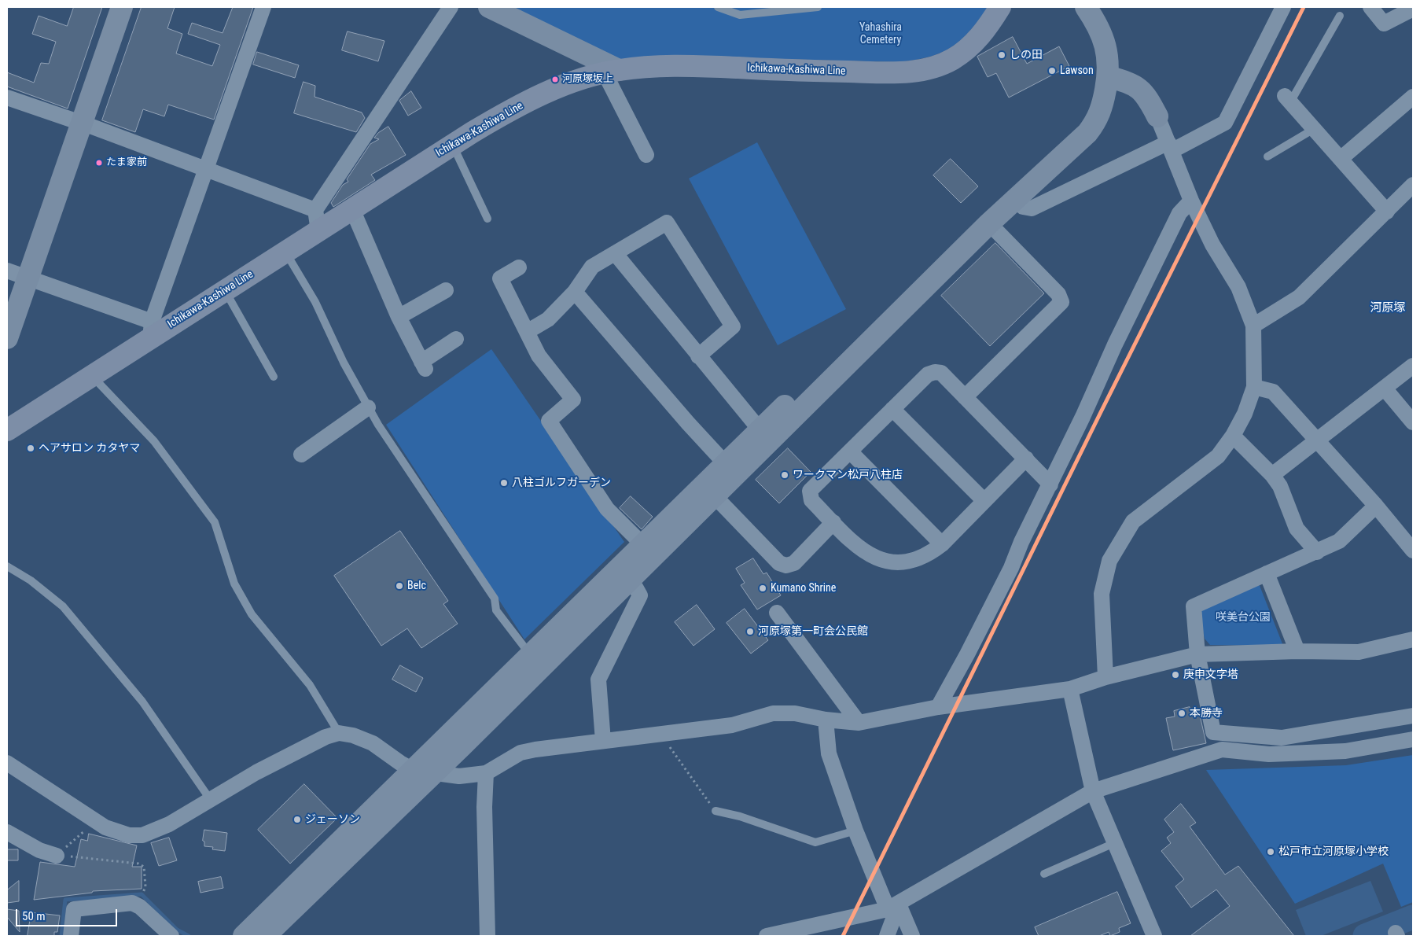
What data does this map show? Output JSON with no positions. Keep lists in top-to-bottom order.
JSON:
{
  "streets": {
    "main road": ["Ichikawa-Kashiwa Line"]
  },
  "districts": ["河原塚"],
  "parks": ["Yahashira Cemetery", "咲美台公園"],
  "places": [
    "しの田",
    "Lawson",
    "河原塚坂上",
    "たま家前",
    "ヘアサロン カタヤマ",
    "ワークマン松戸八柱店",
    "八柱ゴルフガーデン",
    "Belc",
    "Kumano Shrine",
    "河原塚第一町会公民館",
    "庚申文字塔",
    "本勝寺",
    "ジェーソン",
    "松戸市立河原塚小学校"
  ],
  "scale_bar": "50 m"
}
